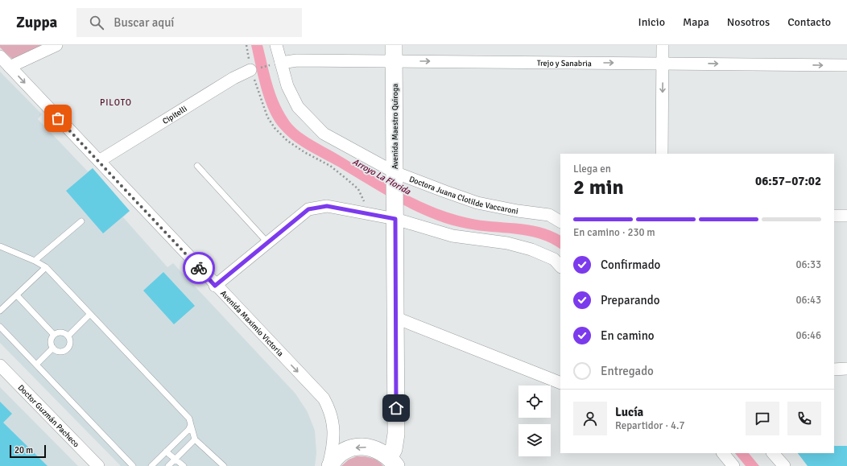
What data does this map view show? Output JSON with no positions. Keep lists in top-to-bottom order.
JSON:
{
  "streets": {
    "main road": ["Avenida Maestro Quiroga"],
    "street": [
      "Trejo y Sanabria",
      "Cipitelli",
      "Doctora Juana Clotilde Vaccaroni",
      "Avenida Maximio Victoria",
      "Doctor Guzmán Pacheco"
    ]
  },
  "crossings": [
    ["Trejo y Sanabria", "Avenida Maestro Quiroga"],
    ["Trejo y Sanabria", "Doctora Juana Clotilde Vaccaroni"],
    ["Cipitelli", "Avenida Maximio Victoria"],
    ["Avenida Maestro Quiroga", "Doctora Juana Clotilde Vaccaroni"]
  ],
  "one_way": ["Trejo y Sanabria", "Avenida Maximio Victoria"],
  "districts": ["PILOTO"],
  "water": ["Arroyo La Florida"],
  "scale_bar": "20 m",
  "page": {
    "header": "Zuppa",
    "search": "Buscar aquí",
    "nav": [
      "Inicio",
      "Mapa",
      "Nosotros",
      "Contacto"
    ],
    "heading": ["2 min", "Llega en", "06:57–07:02"],
    "panel": ["Lucía", "Repartidor · 4.7"],
    "bar": "En camino · 230 m",
    "list": [
      ["Confirmado", "06:33"],
      ["Preparando", "06:43"],
      ["En camino", "06:46"],
      "Entregado"
    ],
    "scale": "20 m"
  }
}
